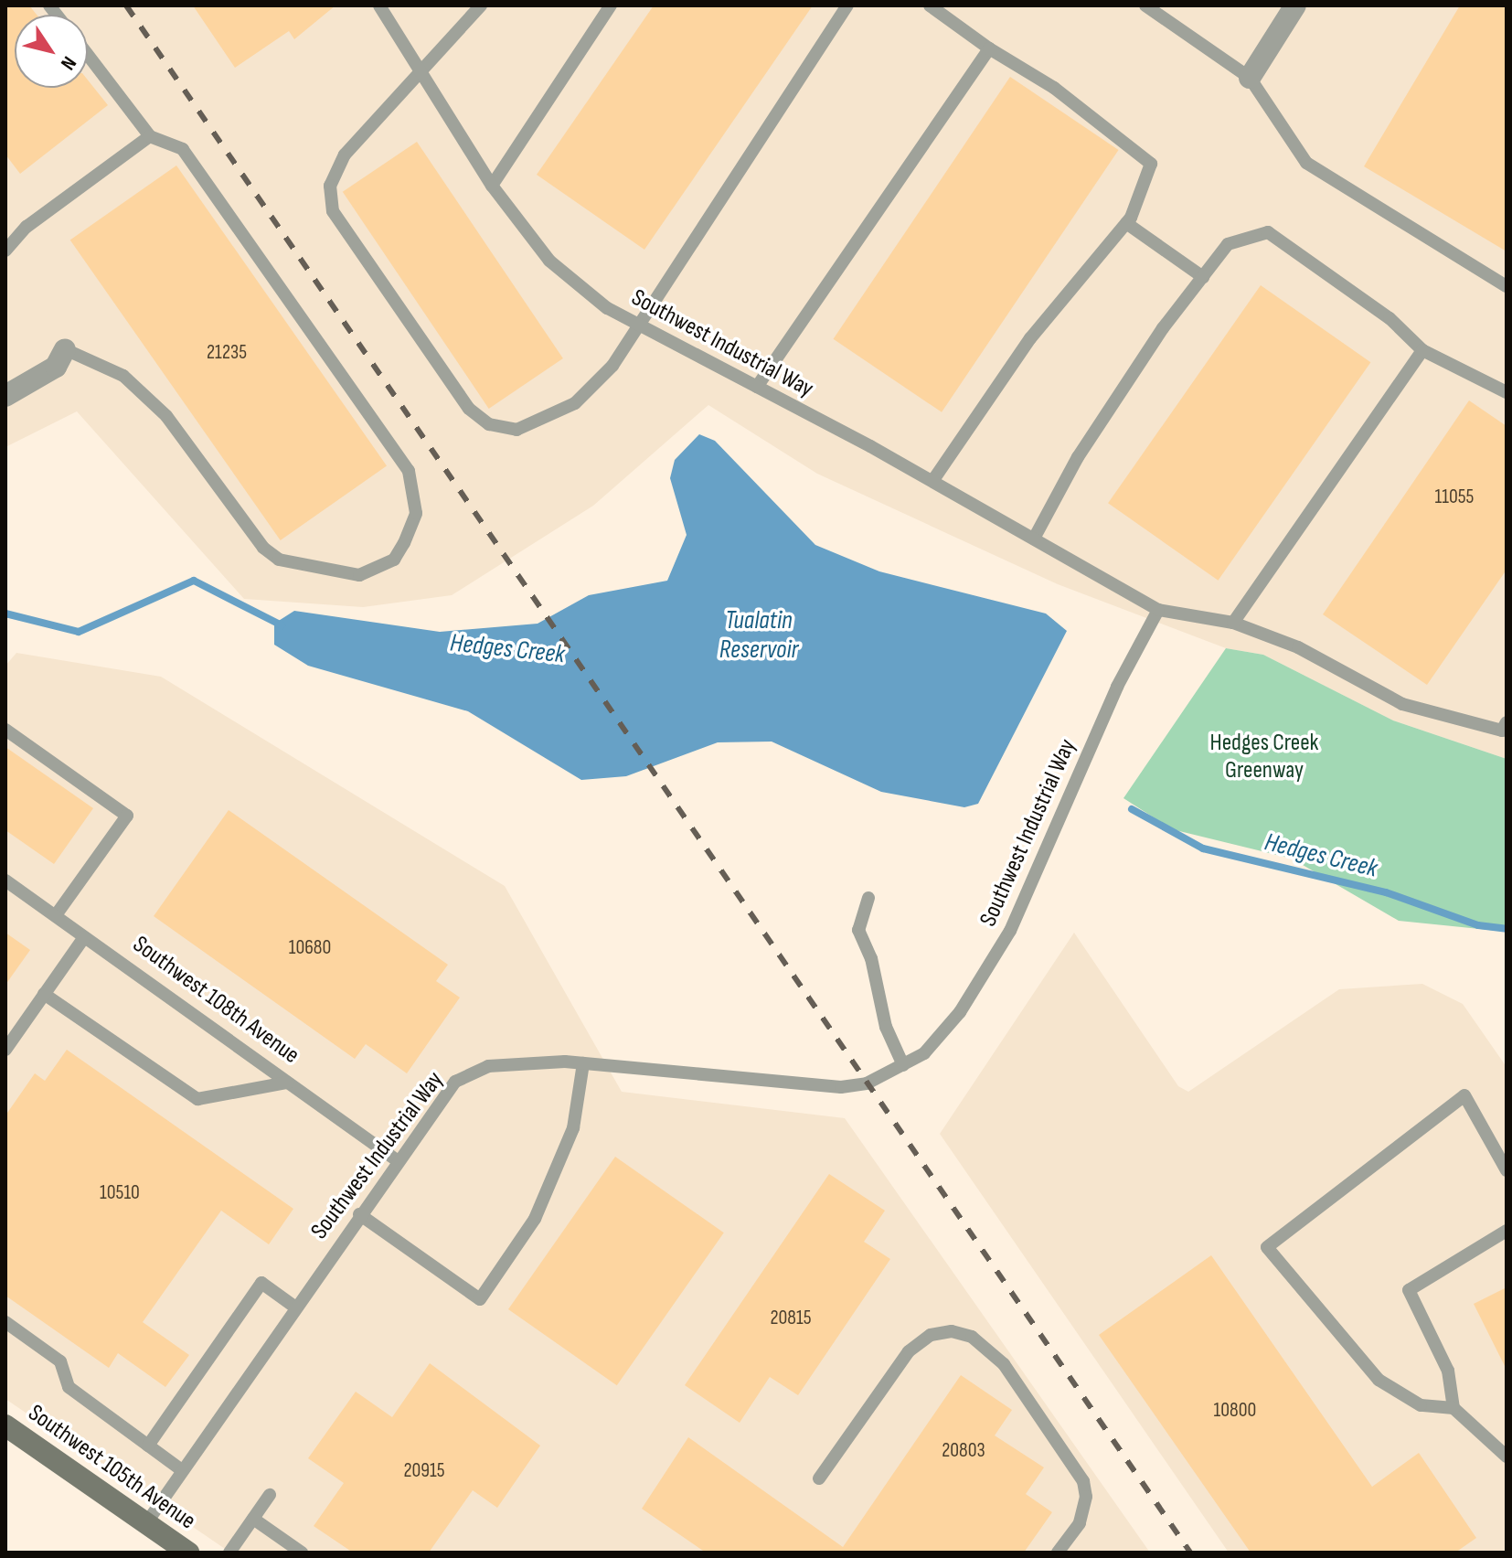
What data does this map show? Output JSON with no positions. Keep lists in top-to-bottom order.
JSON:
{
  "streets": {
    "street": ["Southwest 105th Avenue"],
    "lane": ["Southwest Industrial Way", "Southwest 108th Avenue"]
  },
  "crossings": [
    ["Southwest Industrial Way", "Southwest 108th Avenue"],
    ["Southwest Industrial Way", "Southwest 105th Avenue"]
  ],
  "water": ["Tualatin Reservoir", "Hedges Creek"],
  "parks": ["Hedges Creek Greenway"],
  "house_numbers": [
    "21235",
    "11055",
    "10680",
    "10510",
    "20815",
    "10800",
    "20803",
    "20915"
  ],
  "north": "bottom right"
}
